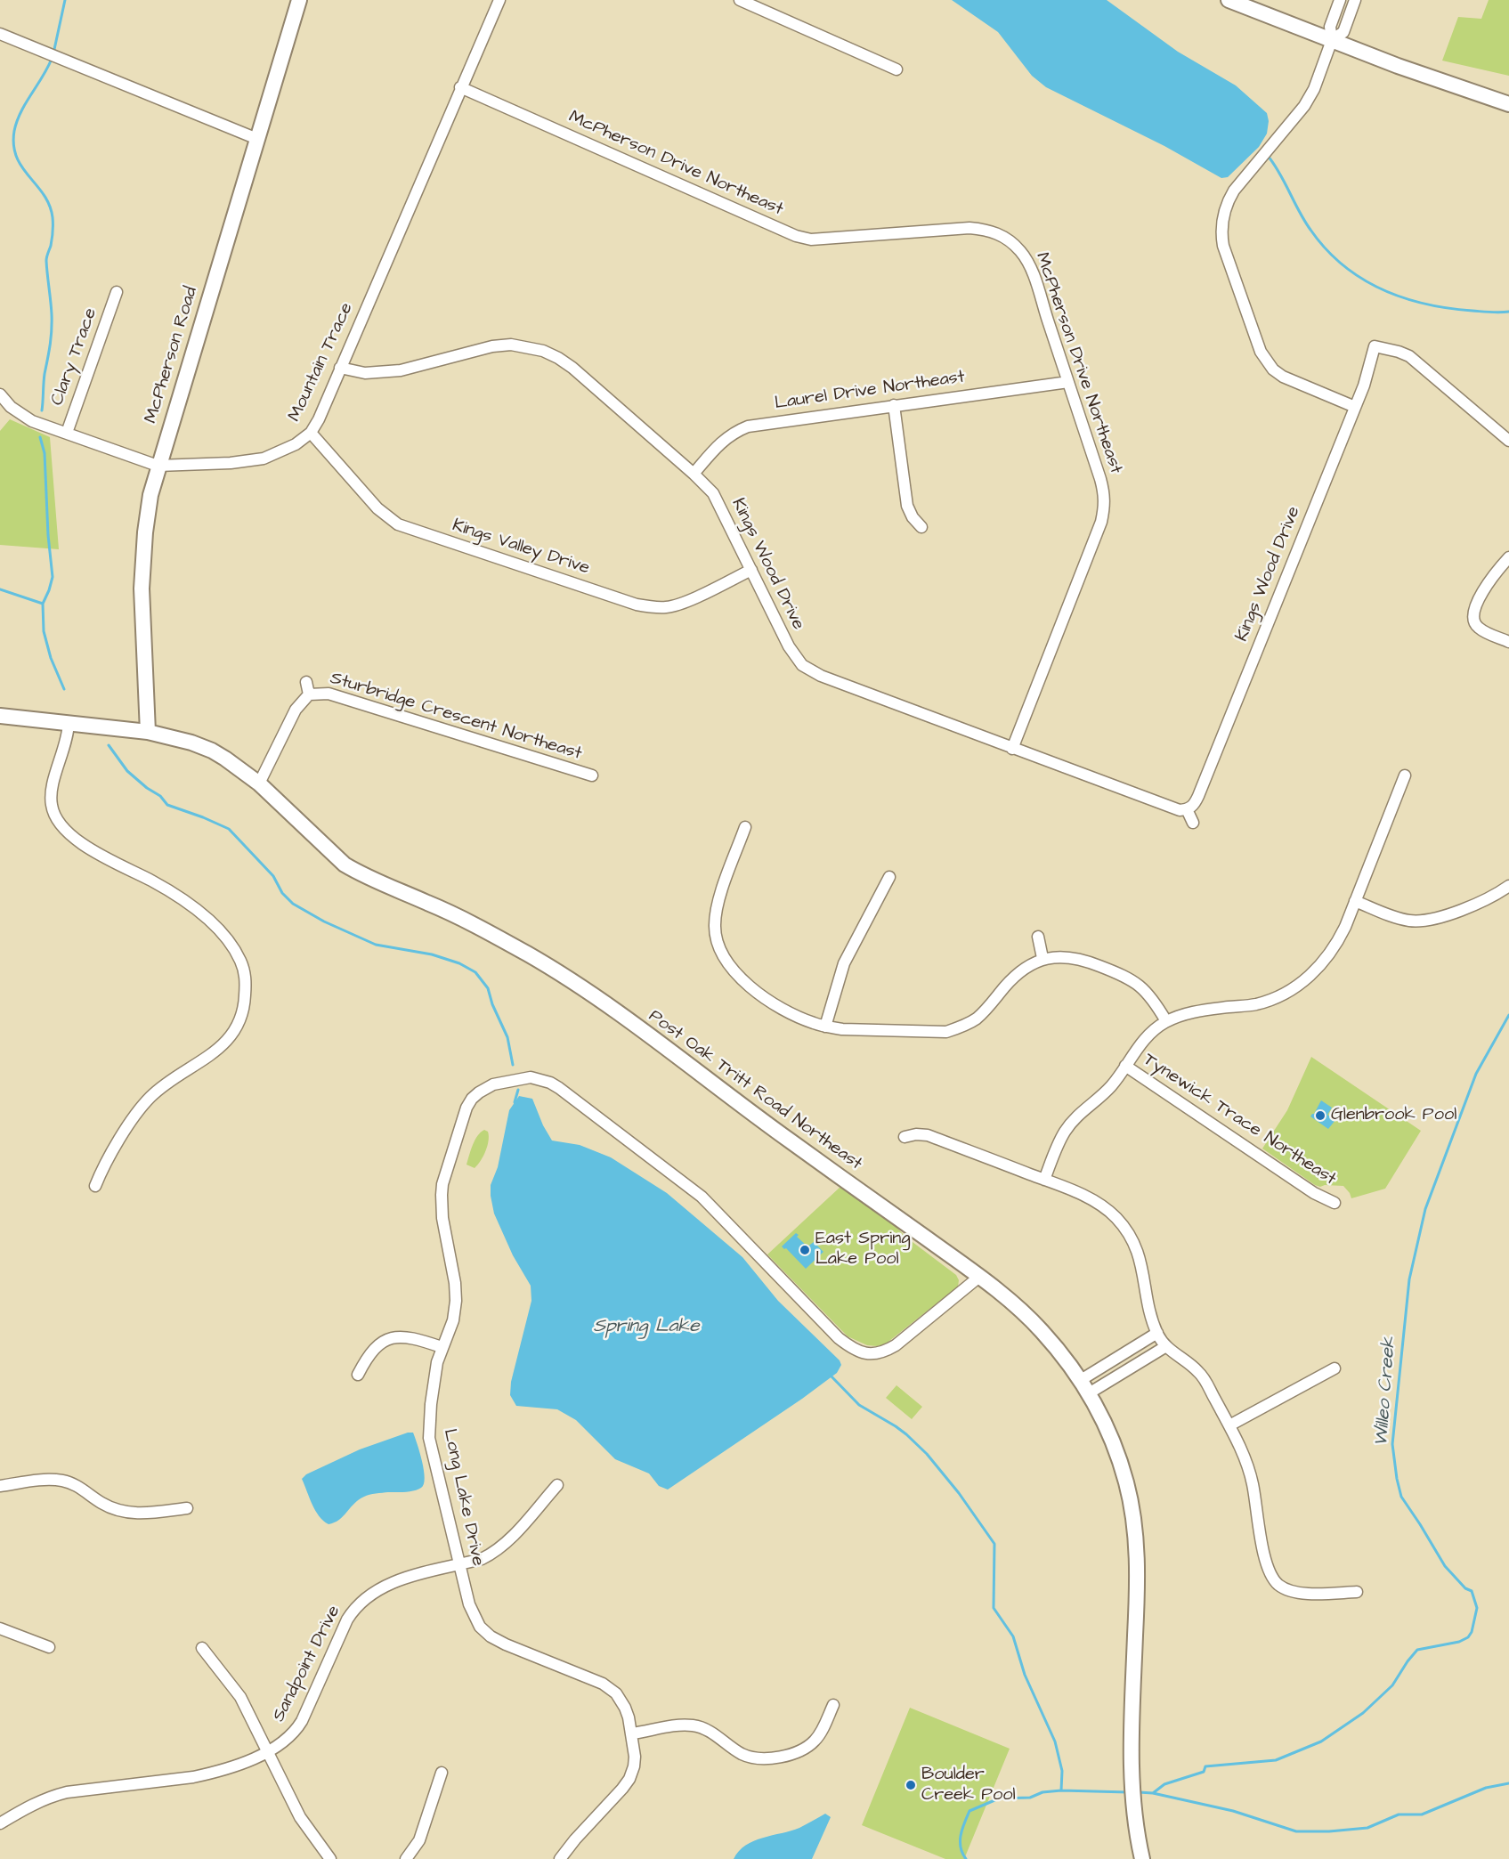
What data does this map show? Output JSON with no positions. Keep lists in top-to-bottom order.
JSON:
{
  "streets": {
    "street": [
      "McPherson Drive Northeast",
      "McPherson Road",
      "Clary Trace",
      "Mountain Trace",
      "Laurel Drive Northeast",
      "Kings Valley Drive",
      "Kings Wood Drive",
      "Sturbridge Crescent Northeast",
      "Post Oak Tritt Road Northeast",
      "Tynewick Trace Northeast",
      "Long Lake Drive",
      "Sandpoint Drive"
    ]
  },
  "crossings": [
    ["McPherson Drive Northeast", "Mountain Trace"],
    ["McPherson Drive Northeast", "Laurel Drive Northeast"],
    ["McPherson Drive Northeast", "Kings Wood Drive"],
    ["McPherson Road", "Mountain Trace"],
    ["McPherson Road", "Post Oak Tritt Road Northeast"],
    ["Clary Trace", "Mountain Trace"],
    ["Mountain Trace", "Kings Valley Drive"],
    ["Mountain Trace", "Kings Wood Drive"],
    ["Laurel Drive Northeast", "Kings Wood Drive"],
    ["Kings Valley Drive", "Kings Wood Drive"],
    ["Sturbridge Crescent Northeast", "Post Oak Tritt Road Northeast"],
    ["Post Oak Tritt Road Northeast", "Long Lake Drive"],
    ["Long Lake Drive", "Sandpoint Drive"]
  ],
  "water": ["Spring Lake", "Willeo Creek"],
  "places": ["Glenbrook Pool", "East Spring Lake Pool", "Boulder Creek Pool"]
}
